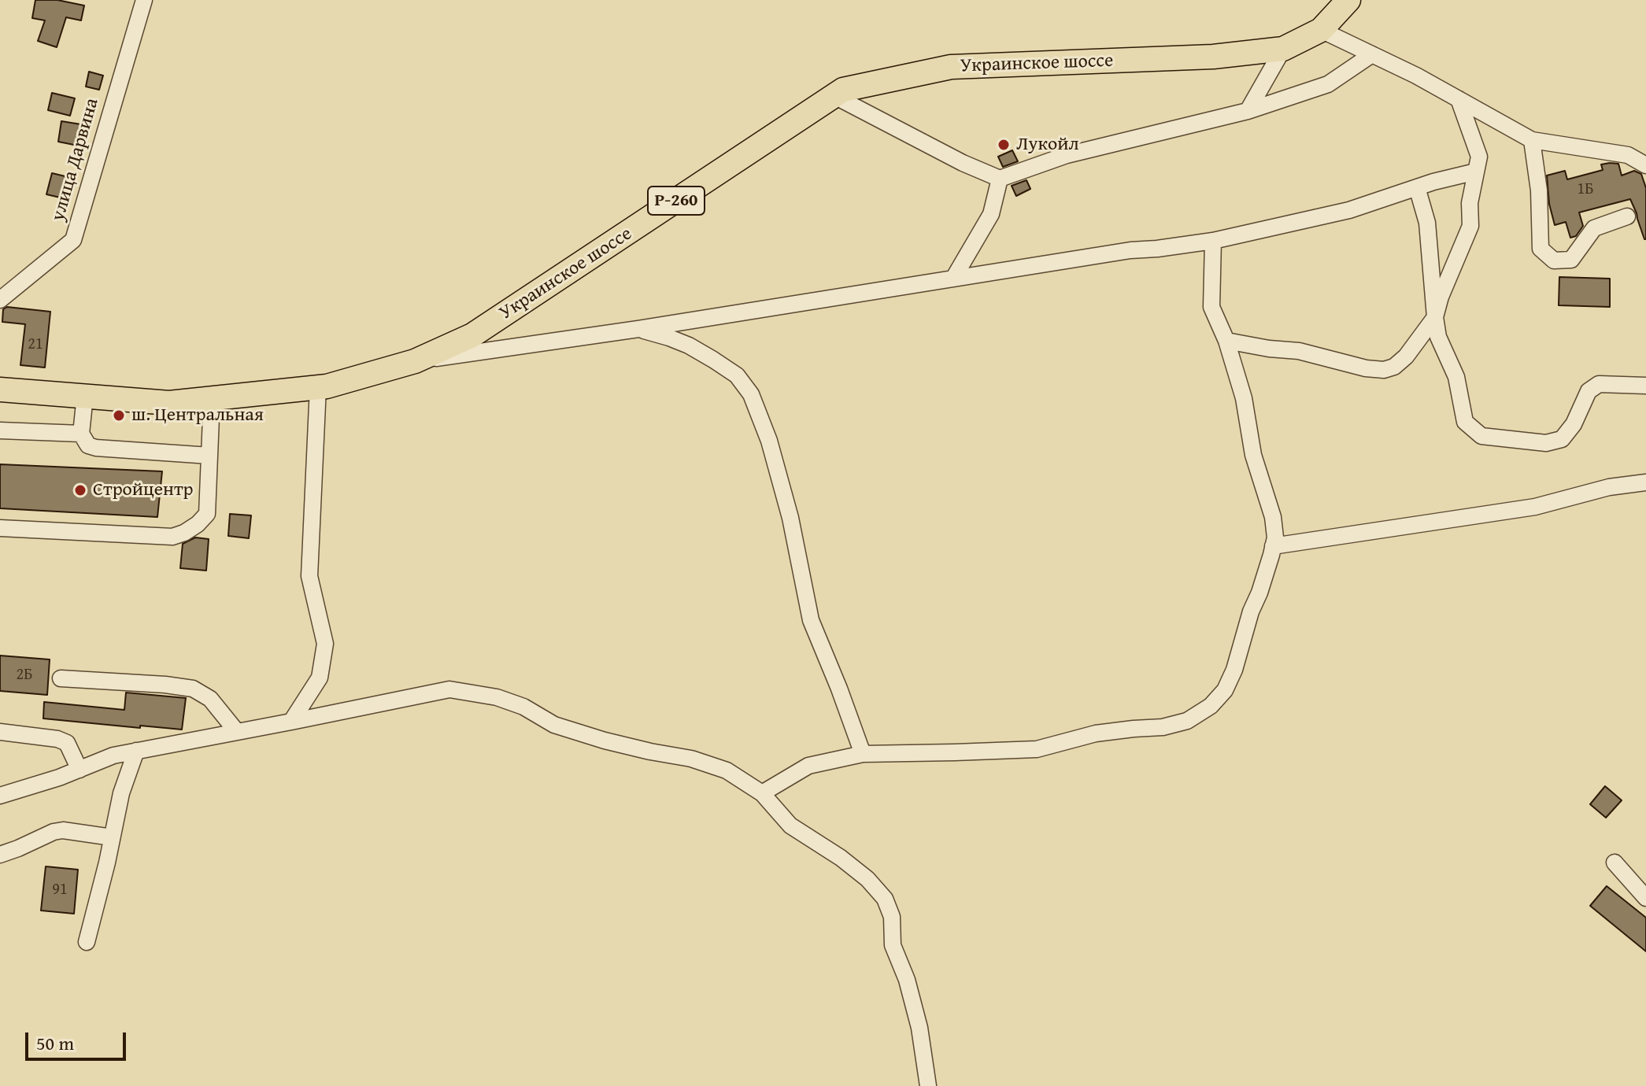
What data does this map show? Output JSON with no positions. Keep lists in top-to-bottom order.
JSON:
{
  "streets": {
    "highway": ["Украинское шоссе", "Р-260"],
    "street": ["улица Дарвина"]
  },
  "places": ["Лукойл", "ш. Центральная", "Стройцентр"],
  "house_numbers": [
    "1Б",
    "21",
    "2Б",
    "91"
  ],
  "scale_bar": "50 m"
}
